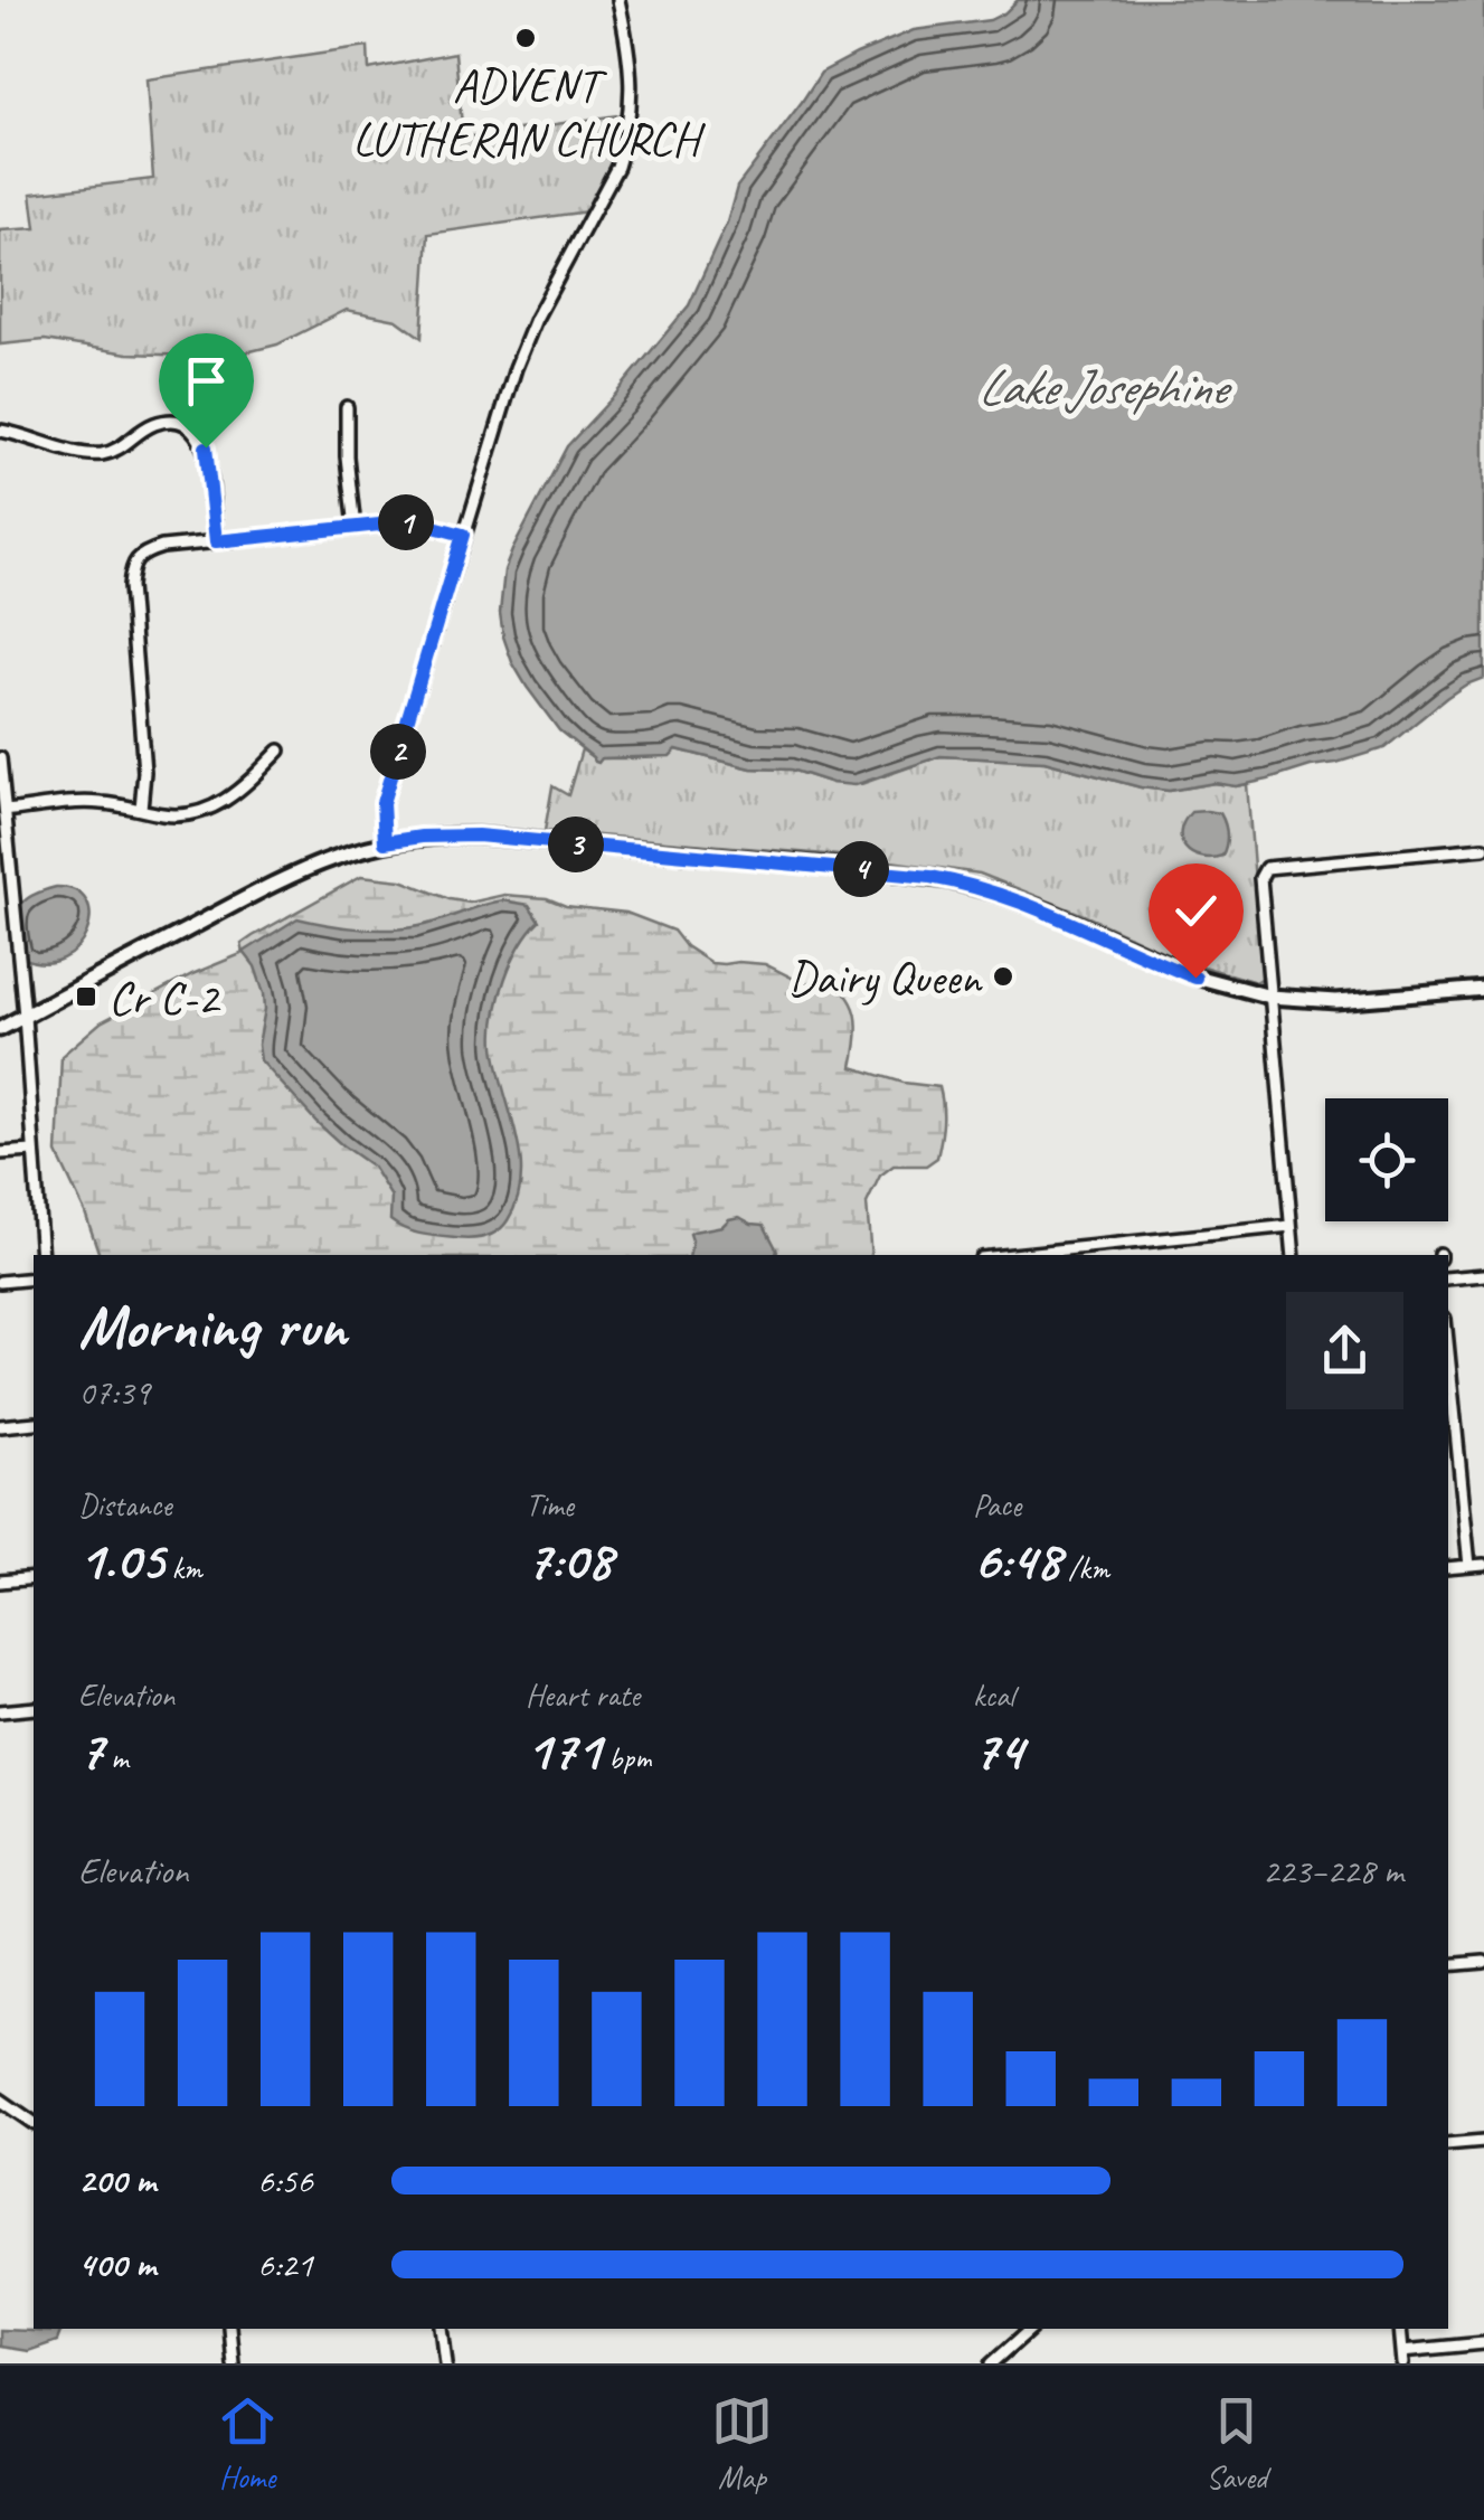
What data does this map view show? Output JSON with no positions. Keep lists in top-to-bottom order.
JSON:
{
  "water": ["Lake Josephine"],
  "places": {
    "other": ["ADVENT LUTHERAN CHURCH", "Dairy Queen"],
    "transit": ["Cr C-2"]
  },
  "page": {
    "pins": [
      "1",
      "2",
      "3",
      "4"
    ],
    "heading": ["Morning run", "07:39"],
    "stats": [
      ["Distance", "1.05 km"],
      ["Time", "7:08"],
      ["Pace", "6:48 /km"],
      ["Elevation", "7 m"],
      ["Heart rate", "171 bpm"],
      ["kcal", "74"]
    ],
    "chart": ["Elevation", "223–228 m"],
    "list": [
      {
        "name": "200 m",
        "note": "6:56"
      },
      {
        "name": "400 m",
        "note": "6:21"
      }
    ],
    "tabs": ["Home", "Map", "Saved"]
  }
}
